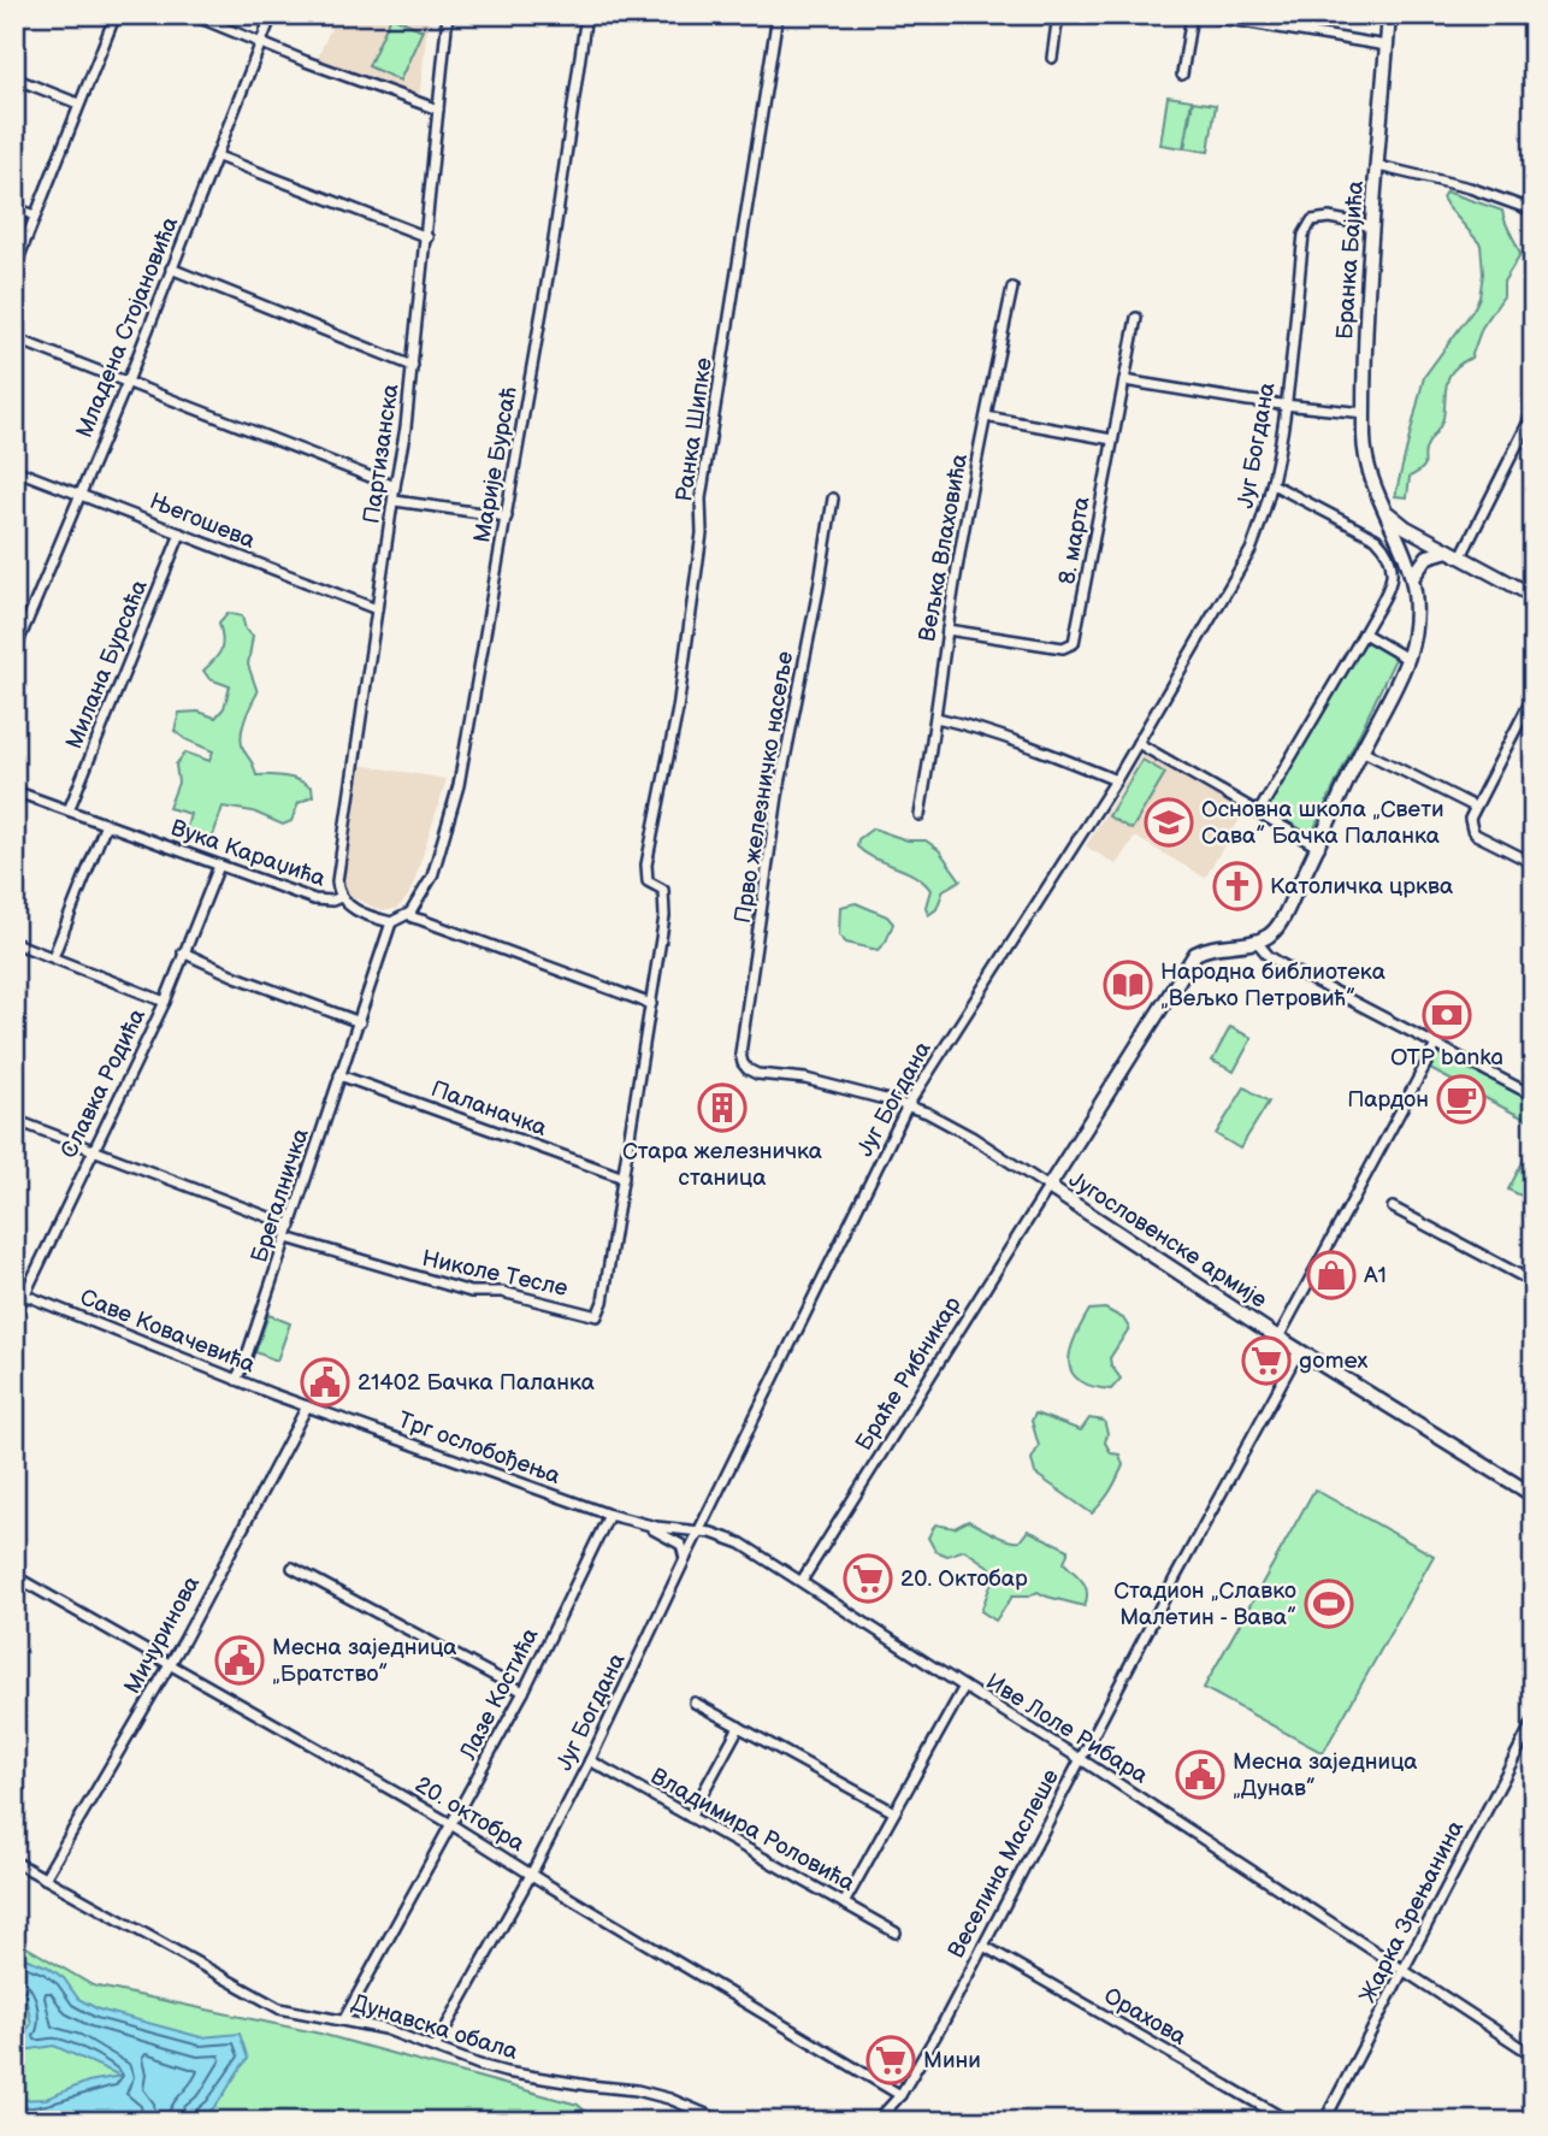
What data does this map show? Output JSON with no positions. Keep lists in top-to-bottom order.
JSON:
{
  "streets": {
    "street": [
      "Бранка Бајића",
      "Младена Стојановића",
      "Ранка Шипке",
      "Југ Богдана",
      "Партизанска",
      "Марије Бурсаћ",
      "Његошева",
      "8. марта",
      "Вељка Влаховића",
      "Милана Бурсаћа",
      "Прво железничко насеље",
      "Вука Караџића",
      "Славка Родића",
      "Паланачка",
      "Брегалничка",
      "Југословенске армије",
      "Николе Тесле",
      "Саве Ковачевића",
      "Браће Рибникар",
      "Трг ослобођења",
      "Мичуринова",
      "Лазе Костића",
      "Иве Лоле Рибара",
      "20. октобра",
      "Владимира Роловића",
      "Веселина Маслеше",
      "Жарка Зрењанина",
      "Орахова",
      "Дунавска обала"
    ]
  },
  "crossings": [
    ["Бранка Бајића", "Југ Богдана"],
    ["Младена Стојановића", "Његошева"],
    ["Југ Богдана", "Југословенске армије"],
    ["Југ Богдана", "Трг ослобођења"],
    ["Југ Богдана", "Иве Лоле Рибара"],
    ["Југ Богдана", "20. октобра"],
    ["Југ Богдана", "Владимира Роловића"],
    ["Југ Богдана", "Дунавска обала"],
    ["Партизанска", "Његошева"],
    ["Партизанска", "Вука Караџића"],
    ["Његошева", "Милана Бурсаћа"],
    ["8. марта", "Вељка Влаховића"],
    ["Милана Бурсаћа", "Вука Караџића"],
    ["Прво железничко насеље", "Југословенске армије"],
    ["Вука Караџића", "Славка Родића"],
    ["Вука Караџића", "Брегалничка"],
    ["Славка Родића", "Саве Ковачевића"],
    ["Паланачка", "Брегалничка"],
    ["Паланачка", "Николе Тесле"],
    ["Брегалничка", "Николе Тесле"],
    ["Брегалничка", "Саве Ковачевића"],
    ["Југословенске армије", "Браће Рибникар"],
    ["Југословенске армије", "Веселина Маслеше"],
    ["Саве Ковачевића", "Трг ослобођења"],
    ["Саве Ковачевића", "Мичуринова"],
    ["Браће Рибникар", "Иве Лоле Рибара"],
    ["Трг ослобођења", "Мичуринова"],
    ["Трг ослобођења", "Лазе Костића"],
    ["Трг ослобођења", "Иве Лоле Рибара"],
    ["Мичуринова", "20. октобра"],
    ["Мичуринова", "Дунавска обала"],
    ["Лазе Костића", "20. октобра"],
    ["Лазе Костића", "Дунавска обала"],
    ["Иве Лоле Рибара", "Веселина Маслеше"],
    ["Иве Лоле Рибара", "Жарка Зрењанина"],
    ["20. октобра", "Веселина Маслеше"],
    ["Веселина Маслеше", "Орахова"]
  ],
  "places": {
    "school or university": ["Основна школа „Свети Сава” Бачка Паланка"],
    "church": ["Католичка црква"],
    "library": ["Народна библиотека „Вељко Петровић”"],
    "bank": ["OTP banka"],
    "cafe": ["Пардон"],
    "building": ["Стара железничка станица"],
    "shop": ["A1"],
    "supermarket": ["gomex", "20. Октобар", "Мини"],
    "public building": ["21402 Бачка Паланка", "Месна заједница „Братство”", "Месна заједница „Дунав”"],
    "sports": ["Стадион „Славко Малетин - Вава”"]
  }
}
